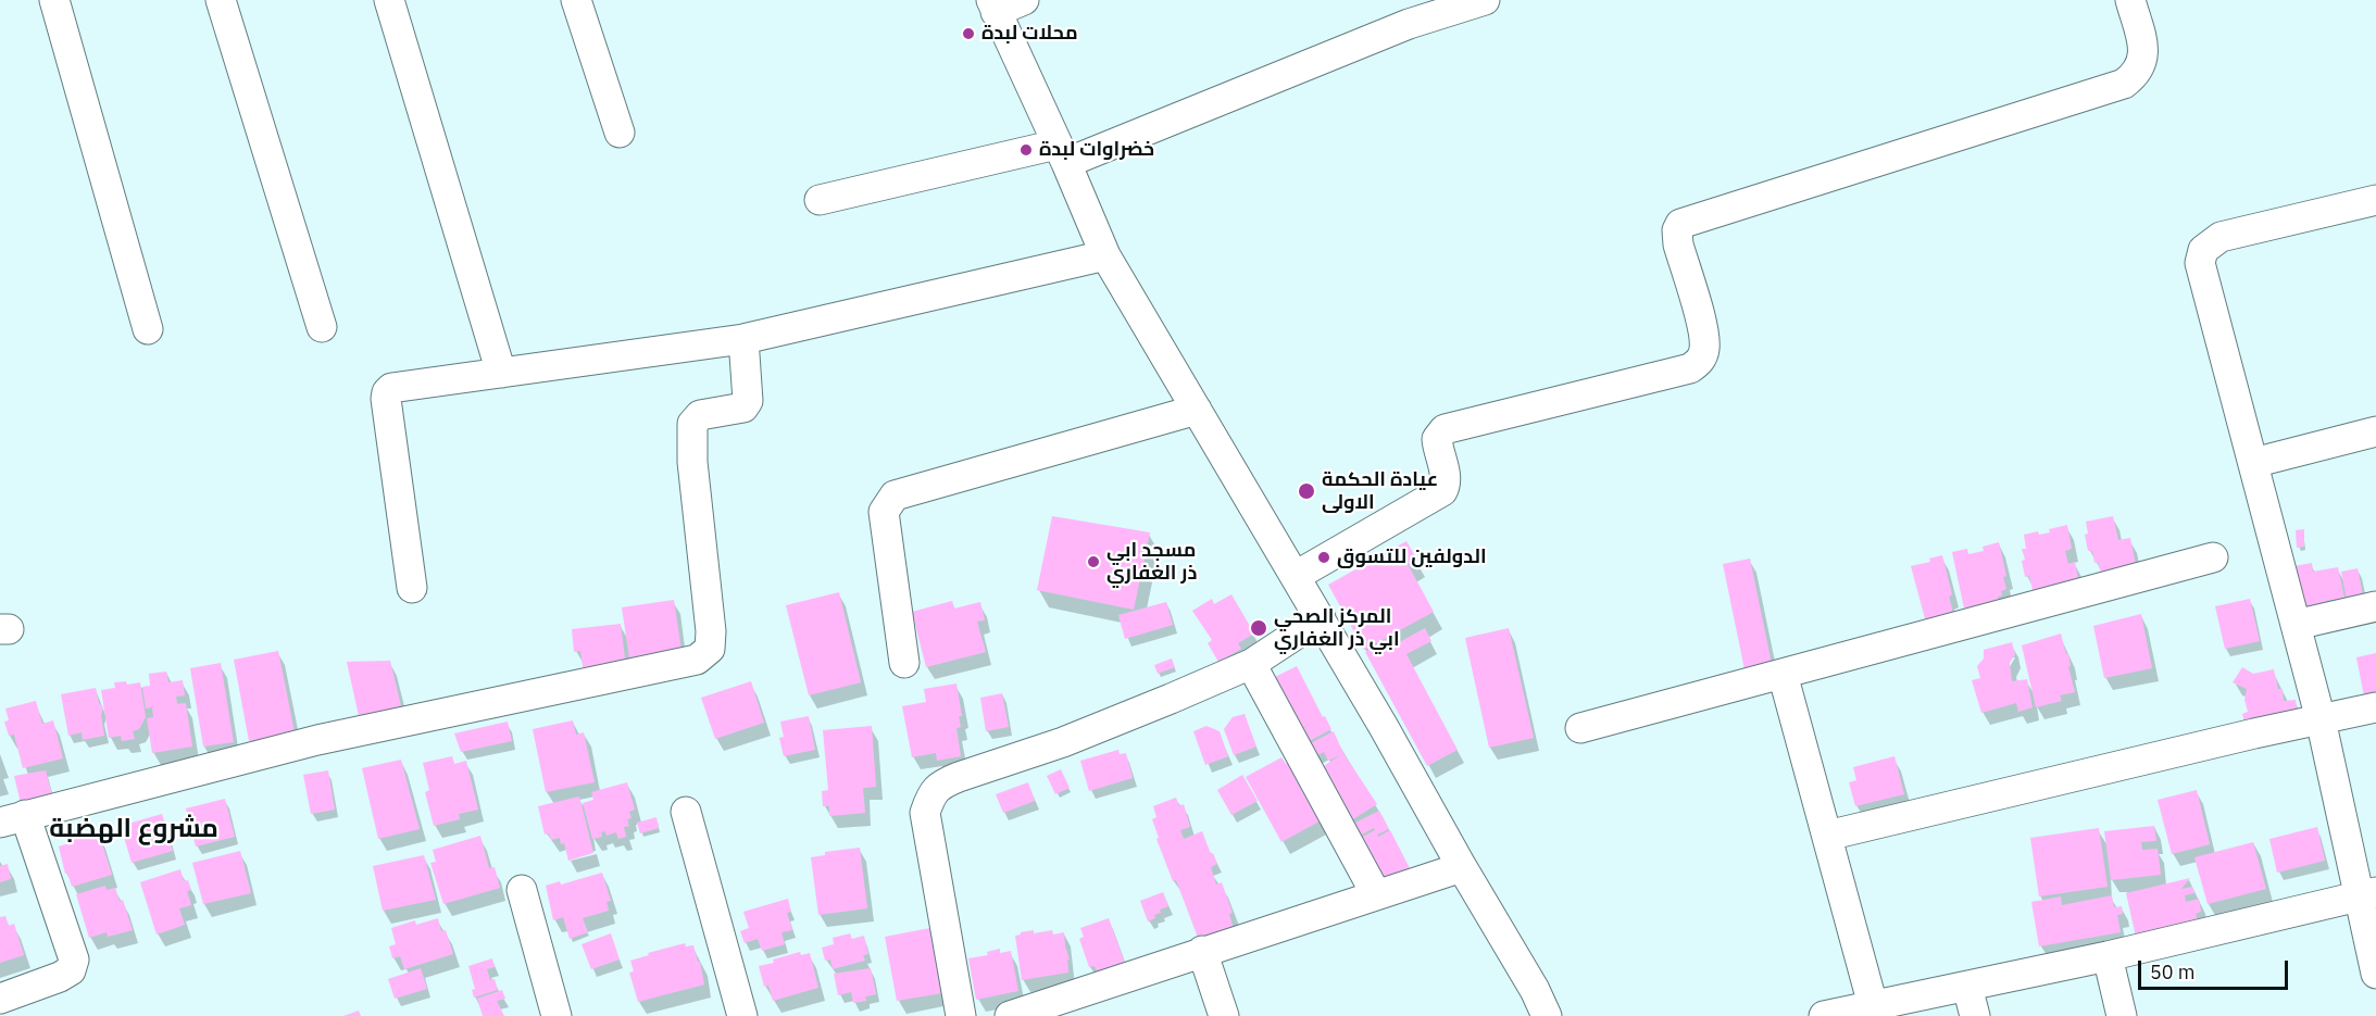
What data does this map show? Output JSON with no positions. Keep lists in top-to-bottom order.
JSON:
{
  "districts": ["مشروع الهضبة"],
  "places": [
    "محلات لبدة",
    "خضراوات لبدة",
    "عيادة الحكمة الاولى",
    "الدولفين للتسوق",
    "مسجد ابي ذر الغفاري",
    "المركز الصحي ابي ذر الغفاري"
  ],
  "scale_bar": "50 m"
}
